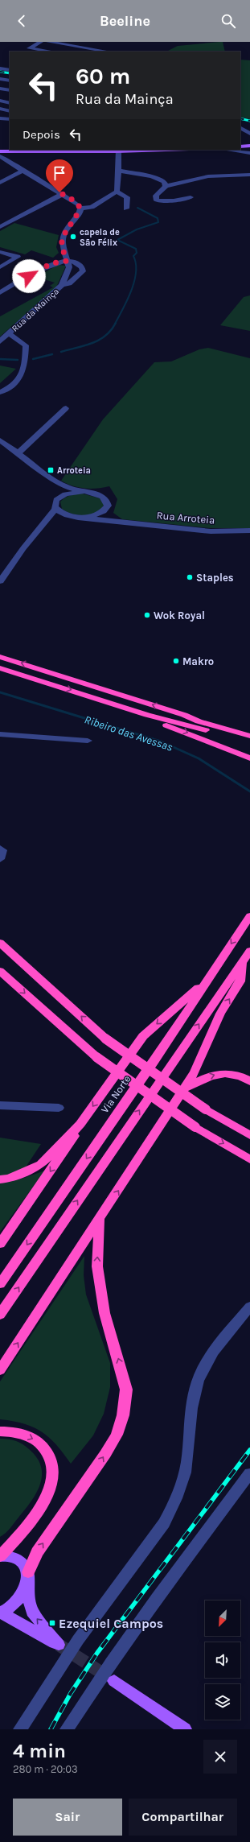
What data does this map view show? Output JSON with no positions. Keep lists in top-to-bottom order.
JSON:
{
  "streets": {
    "highway": ["Via Norte"],
    "street": ["Rua da Mainça", "Rua Arroteia"]
  },
  "water": ["Ribeiro das Avessas"],
  "places": {
    "other": [
      "capela de São Félix",
      "Staples",
      "Wok Royal",
      "Makro"
    ],
    "transit": ["Arroteia", "Ezequiel Campos"]
  },
  "north": "bottom left",
  "page": {
    "header": "Beeline",
    "turn": ["60 m", "Rua da Mainça"],
    "then": "Depois",
    "heading": ["4 min", "280 m · 20:03"],
    "buttons": ["Sair", "Compartilhar"]
  }
}
